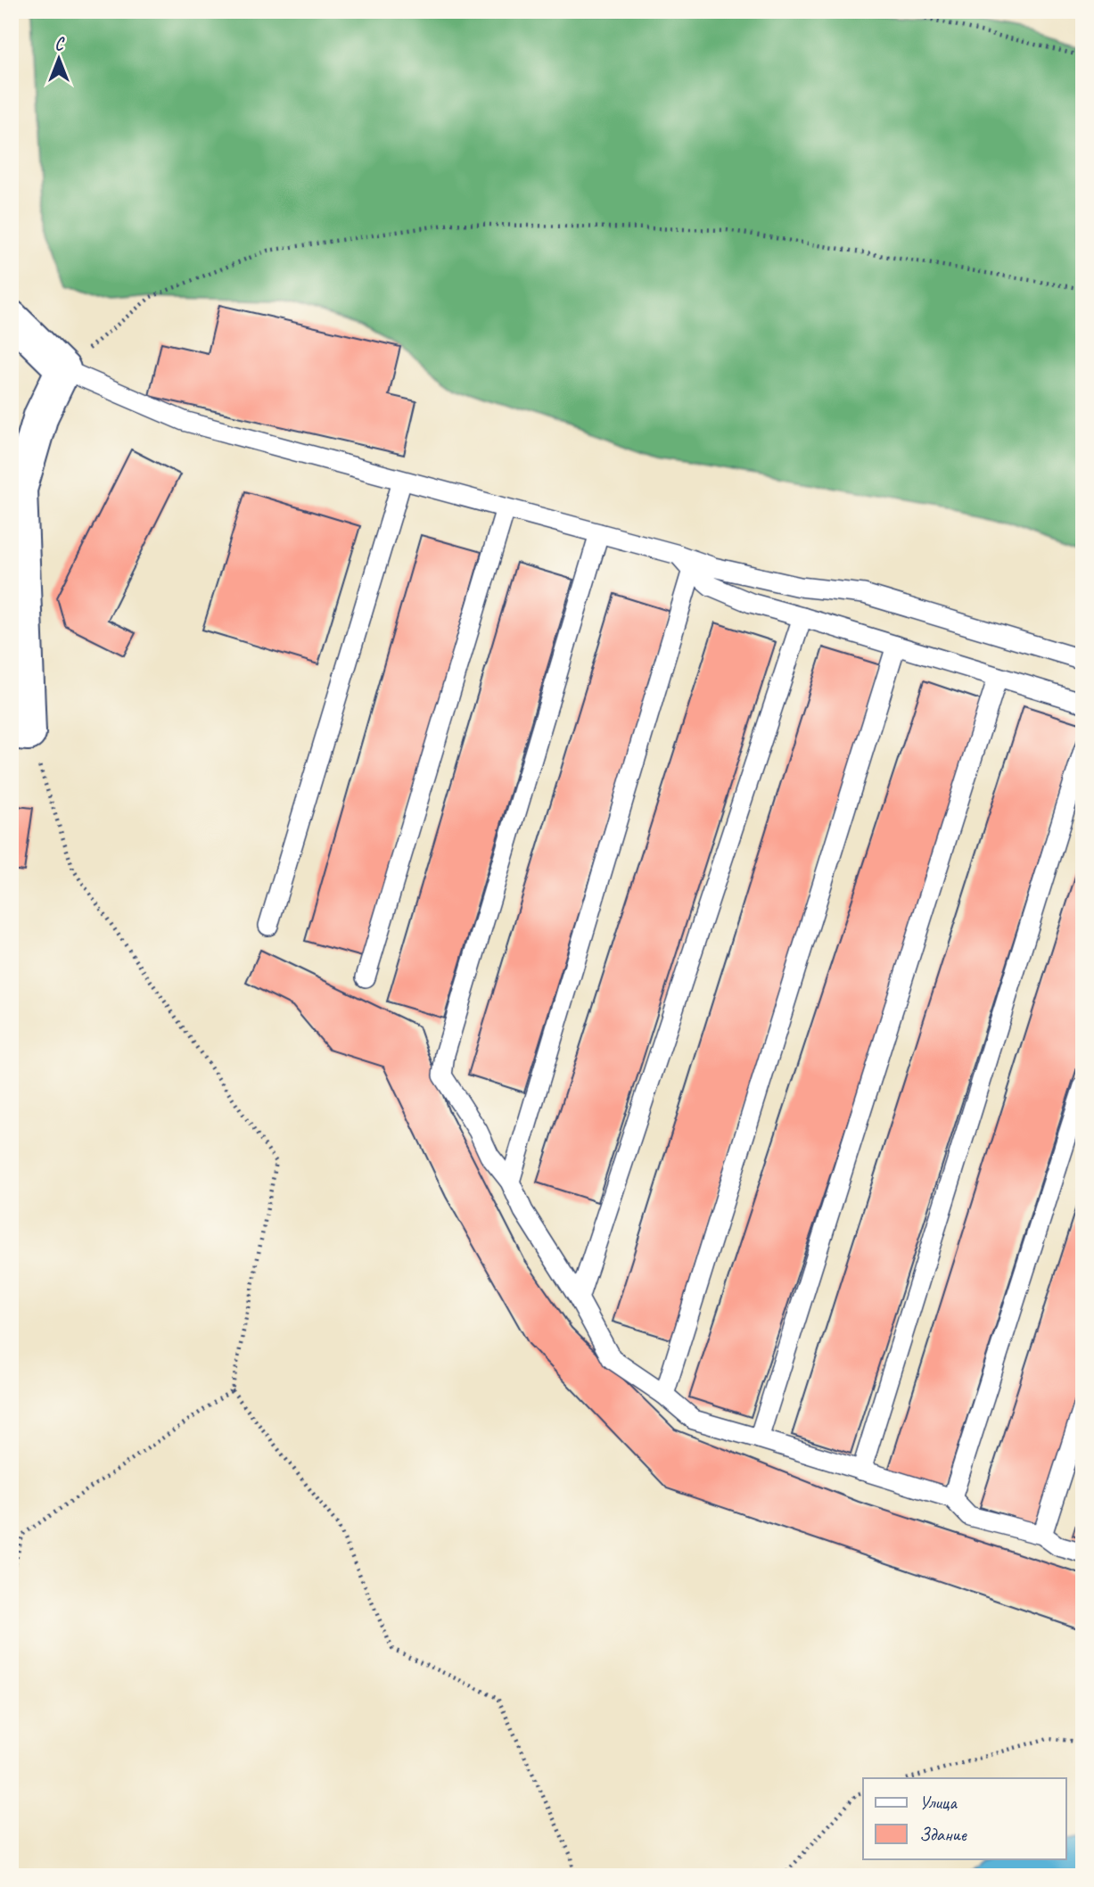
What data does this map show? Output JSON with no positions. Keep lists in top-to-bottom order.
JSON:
{
  "legend": ["Улица", "Здание"],
  "north": "top"
}
